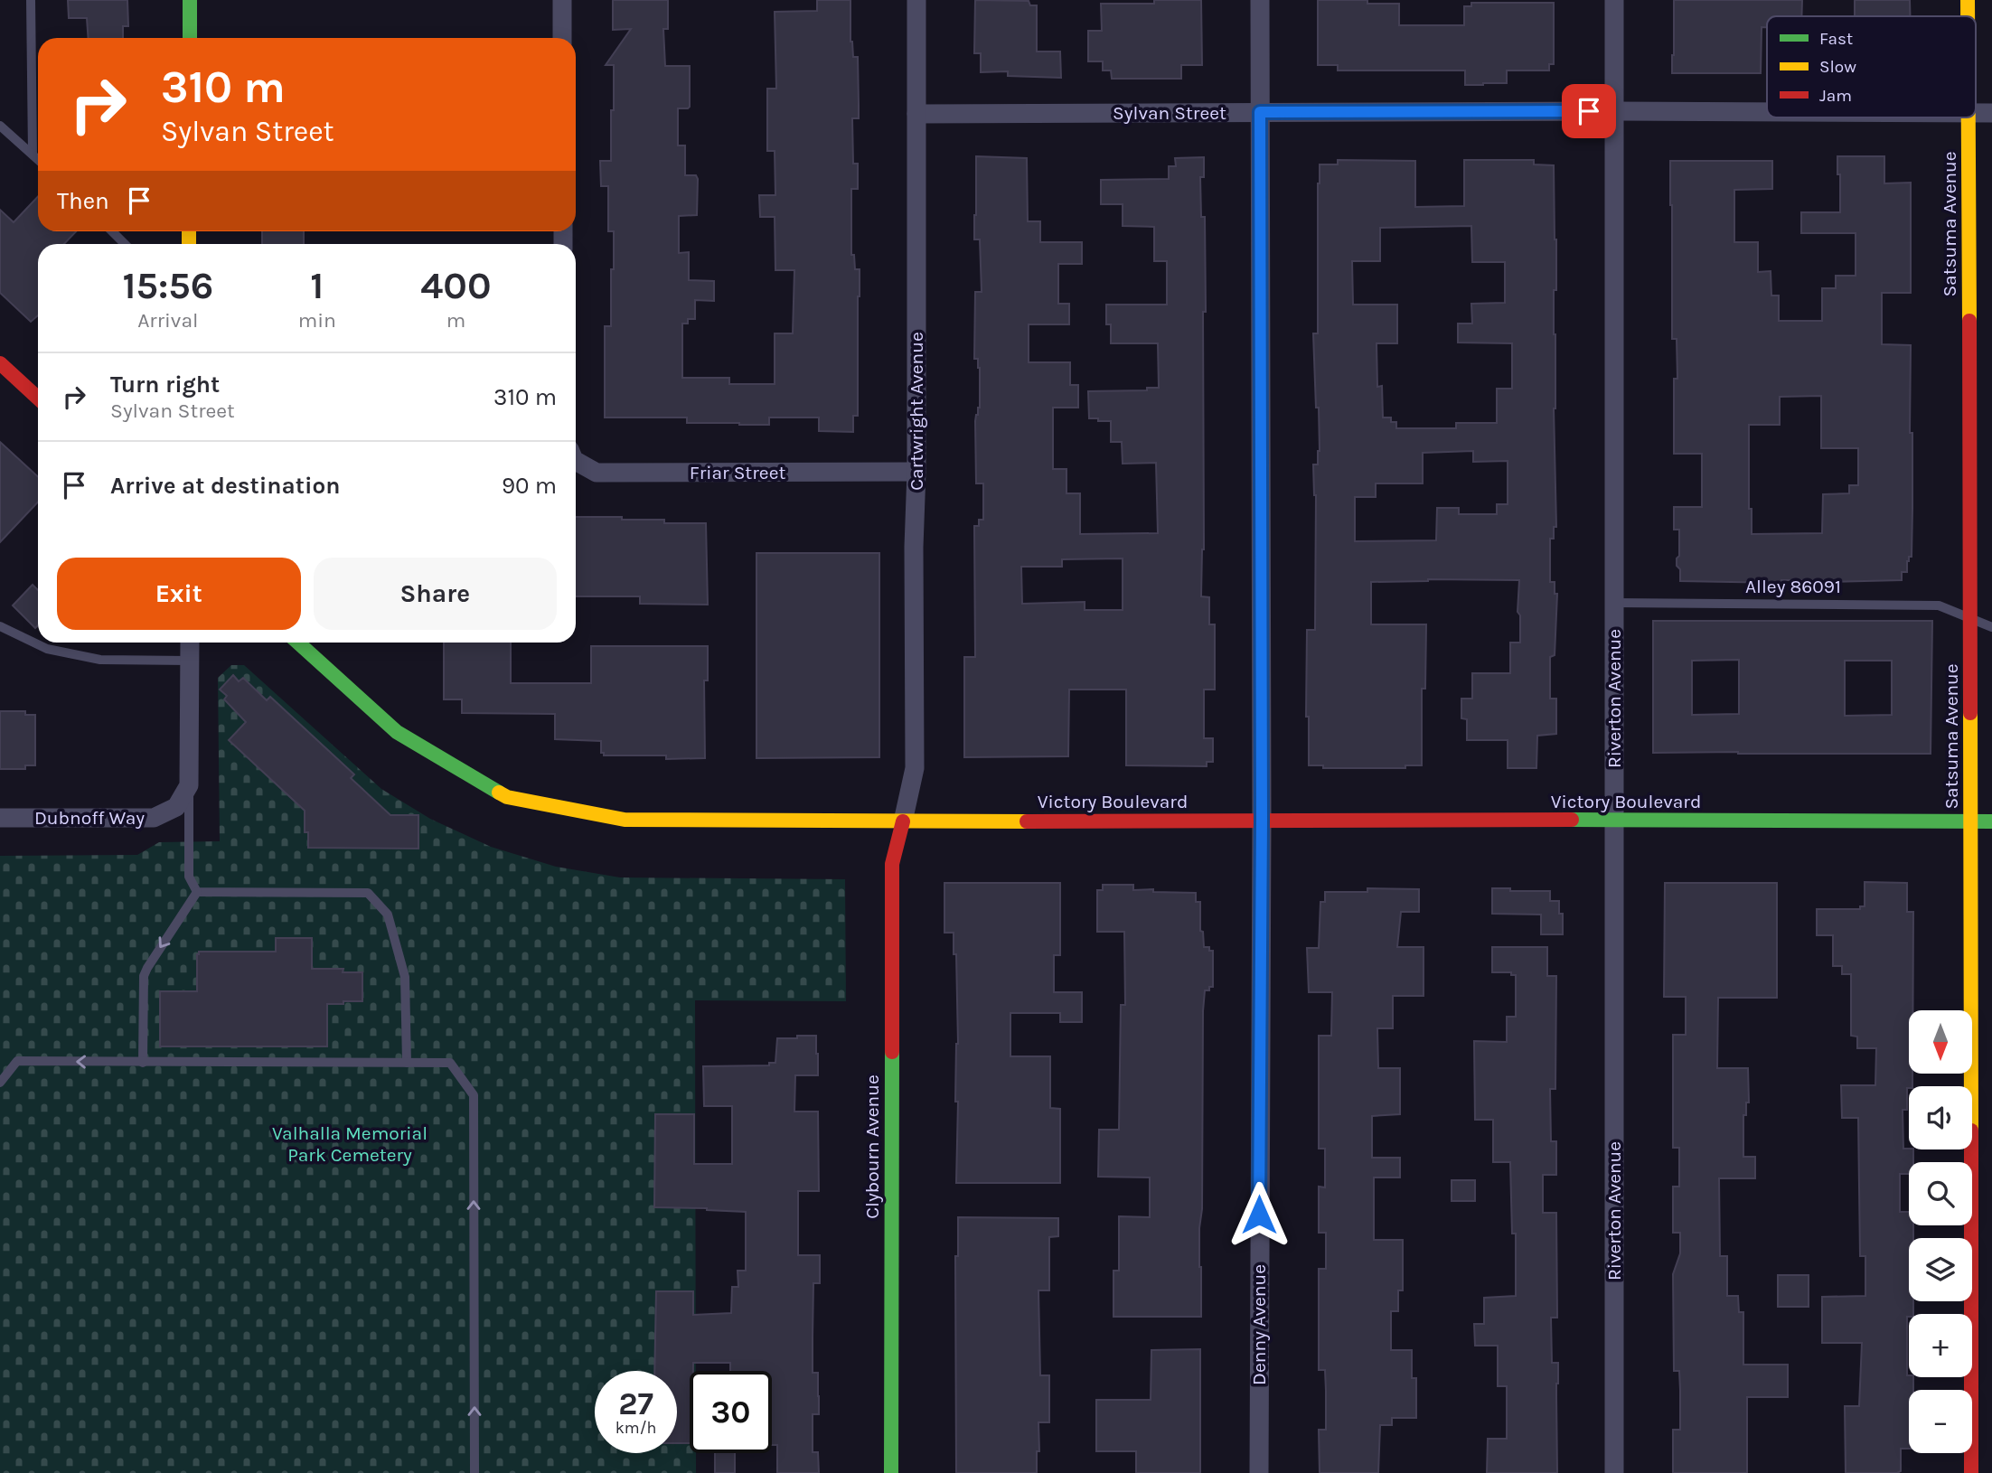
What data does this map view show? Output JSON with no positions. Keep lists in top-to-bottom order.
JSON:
{
  "streets": {
    "street": [
      "Sylvan Street",
      "Satsuma Avenue",
      "Cartwright Avenue",
      "Friar Street",
      "Riverton Avenue",
      "Victory Boulevard",
      "Dubnoff Way",
      "Clybourn Avenue",
      "Denny Avenue"
    ],
    "lane": ["Alley 86091"]
  },
  "crossings": [
    ["Sylvan Street", "Cartwright Avenue"],
    ["Sylvan Street", "Riverton Avenue"],
    ["Sylvan Street", "Denny Avenue"],
    ["Satsuma Avenue", "Alley 86091"],
    ["Satsuma Avenue", "Victory Boulevard"],
    ["Cartwright Avenue", "Friar Street"],
    ["Cartwright Avenue", "Victory Boulevard"],
    ["Cartwright Avenue", "Clybourn Avenue"],
    ["Alley 86091", "Riverton Avenue"],
    ["Riverton Avenue", "Victory Boulevard"],
    ["Victory Boulevard", "Clybourn Avenue"],
    ["Victory Boulevard", "Denny Avenue"]
  ],
  "parks": ["Valhalla Memorial Park Cemetery"],
  "legend": ["Fast", "Slow", "Jam"],
  "north": "bottom",
  "page": {
    "turn": ["310 m", "Sylvan Street"],
    "then": "Then",
    "eta": [
      "15:56",
      "Arrival",
      "1",
      "min",
      "400",
      "m"
    ],
    "list": [
      {
        "name": "Turn right",
        "note": "Sylvan Street",
        "value": "310 m"
      },
      {
        "name": "Arrive at destination",
        "value": "90 m"
      }
    ],
    "buttons": ["Exit", "Share"],
    "map_buttons": ["+", "−"],
    "speed": "27 km/h",
    "limit": "30"
  }
}
